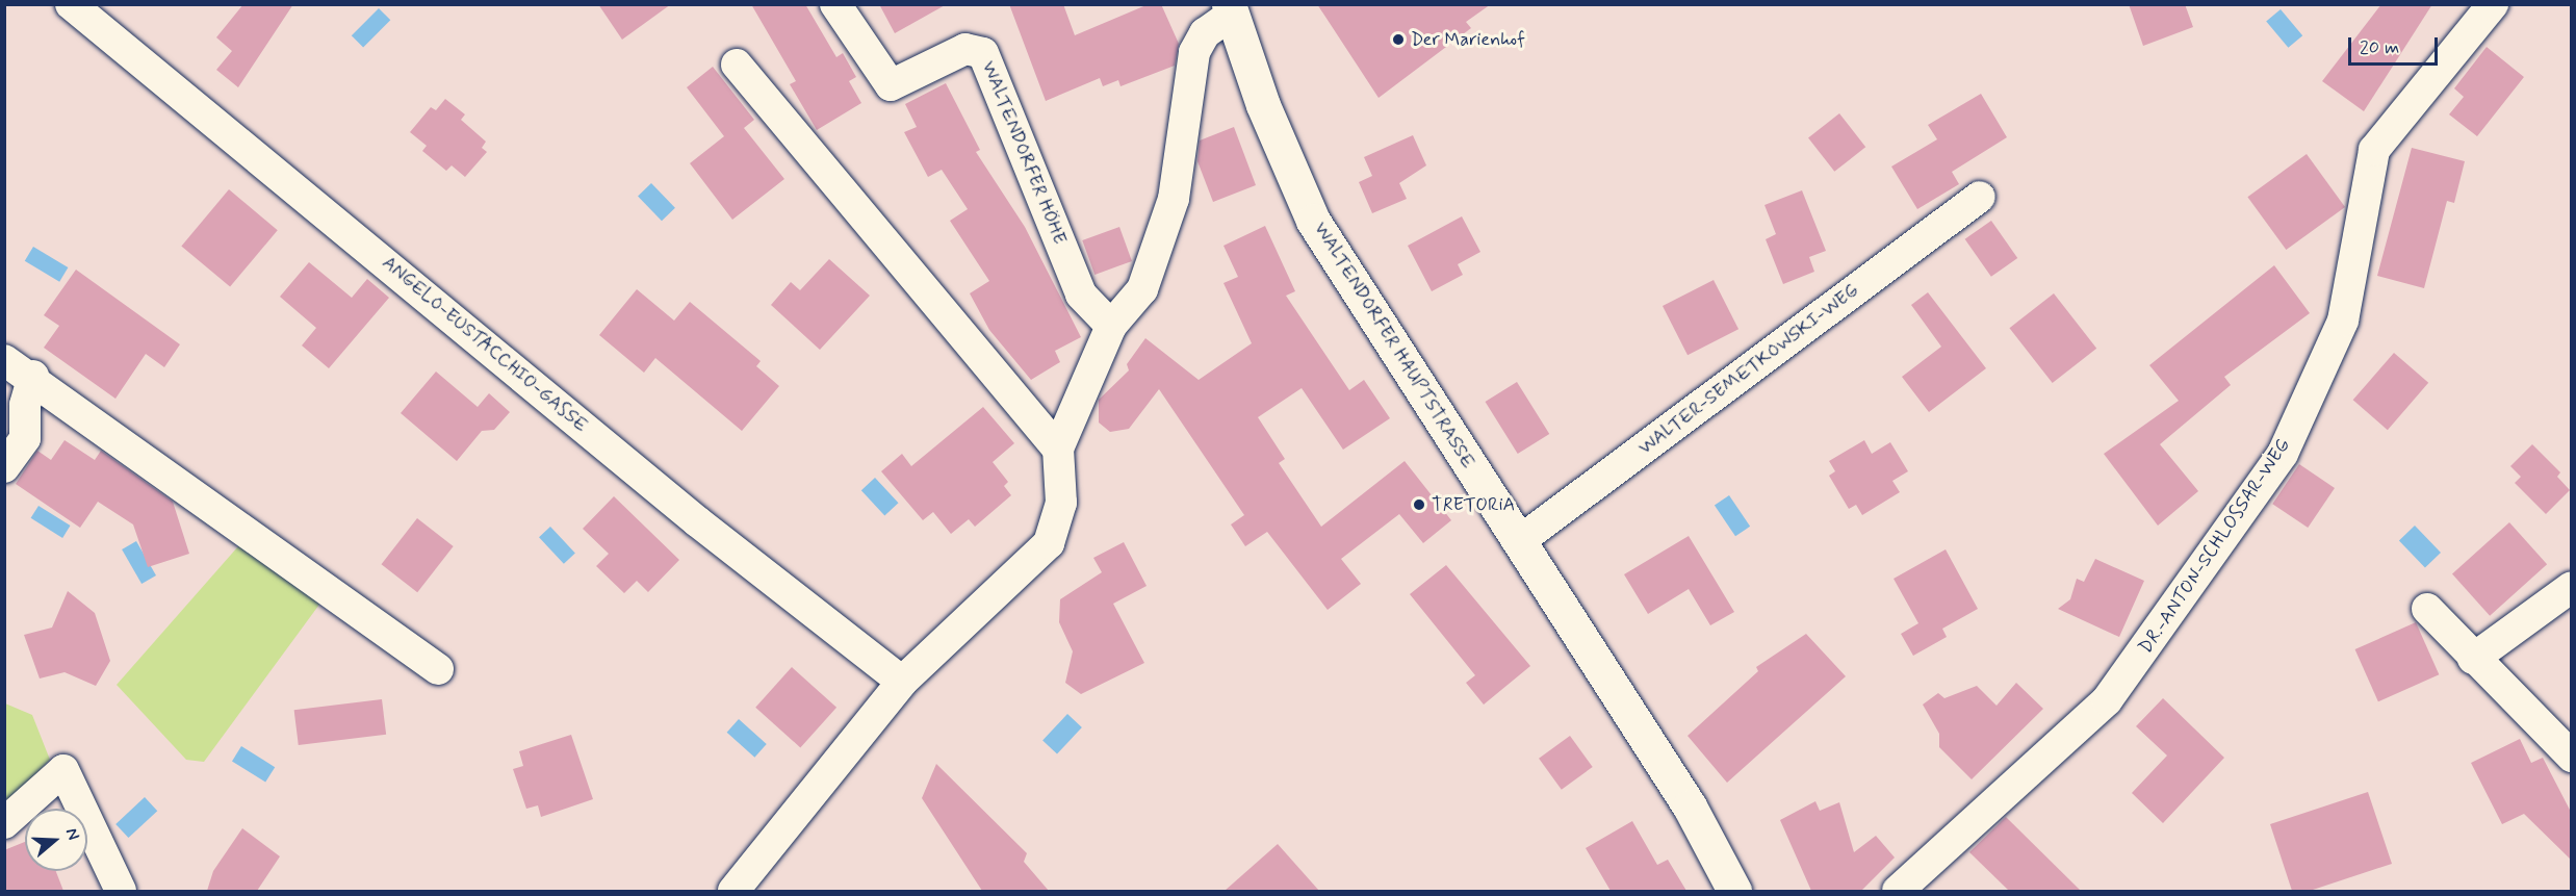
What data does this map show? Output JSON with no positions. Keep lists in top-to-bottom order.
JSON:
{
  "streets": {
    "main road": ["WALTENDORFER HAUPTSTRASSE"],
    "street": [
      "WALTENDORFER HÖHE",
      "ANGELO-EUSTACCHIO-GASSE",
      "WALTER-SEMETKOWSKI-WEG",
      "DR.-ANTON-SCHLOSSAR-WEG"
    ]
  },
  "crossings": [
    ["WALTENDORFER HAUPTSTRASSE", "WALTER-SEMETKOWSKI-WEG"]
  ],
  "places": ["Der Marienhof", "TRETORiA"],
  "scale_bar": "20 m",
  "north": "right"
}
